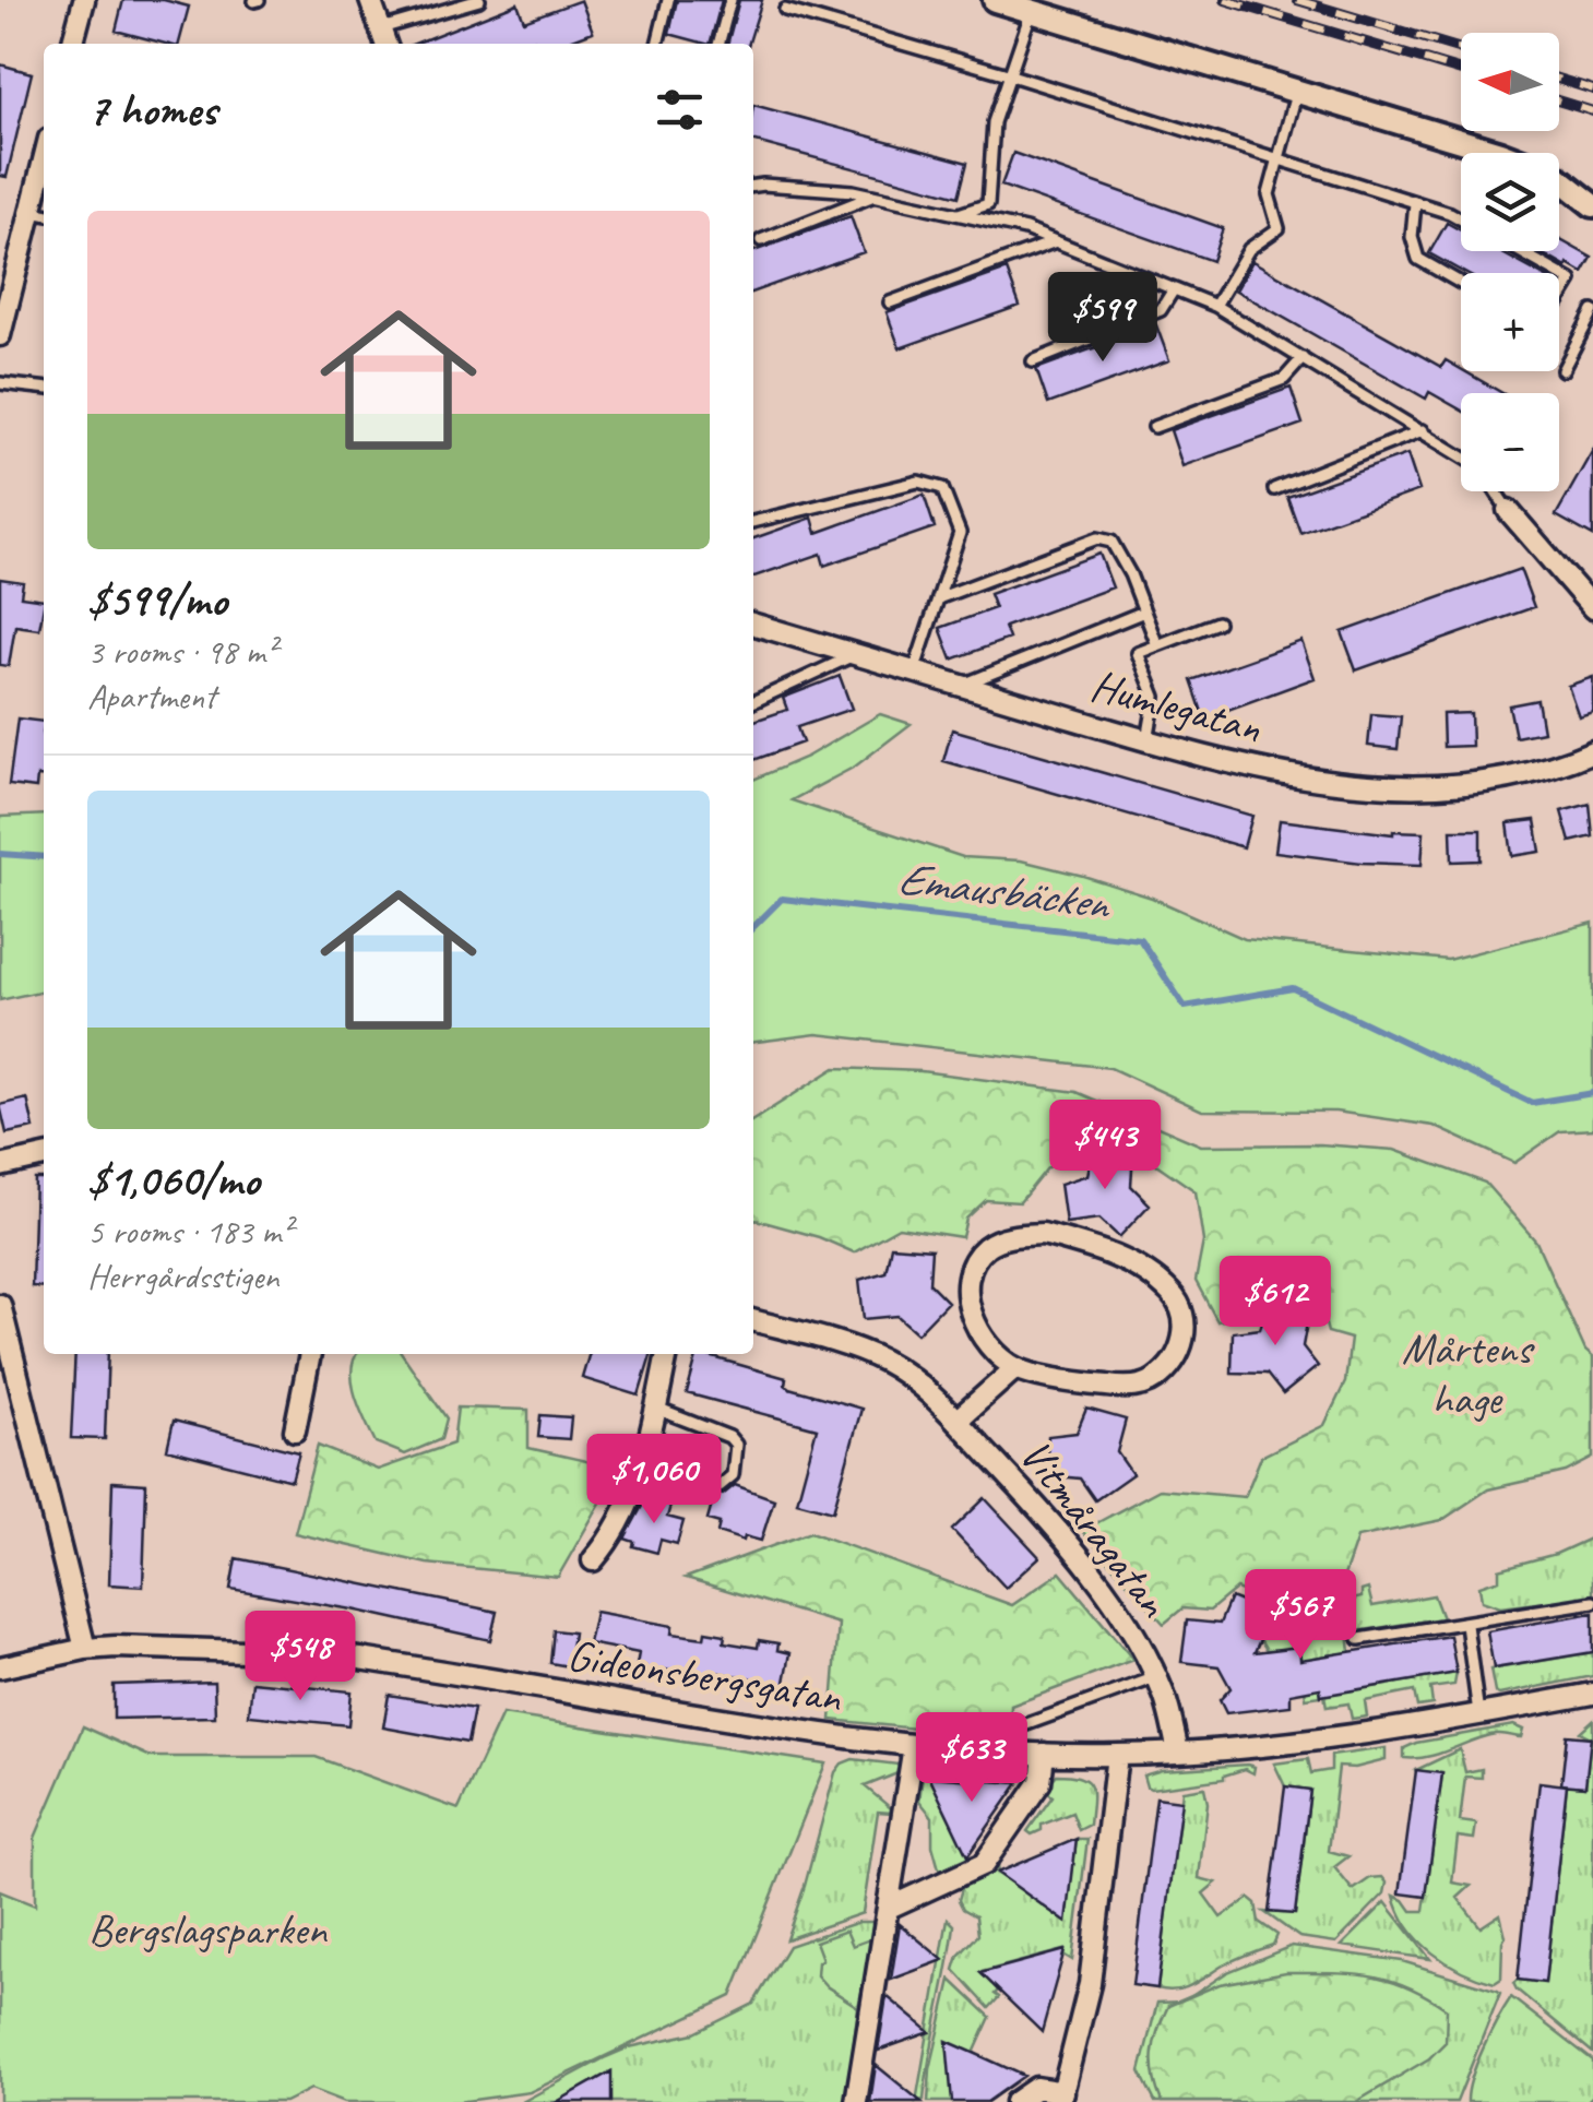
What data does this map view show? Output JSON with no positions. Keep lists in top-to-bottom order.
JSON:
{
  "streets": {
    "street": ["Humlegatan", "Vitmåragatan", "Gideonsbergsgatan"]
  },
  "crossings": [
    ["Vitmåragatan", "Gideonsbergsgatan"]
  ],
  "water": ["Emausbäcken"],
  "parks": ["Mårtens hage", "Bergslagsparken"],
  "north": "left",
  "page": {
    "map_buttons": ["+", "−"],
    "heading": "7 homes",
    "list": [
      {
        "name": "$599/mo",
        "note": "3 rooms · 98 m² · Apartment"
      },
      {
        "name": "$1,060/mo",
        "note": "5 rooms · 183 m² · Herrgårdsstigen"
      }
    ],
    "price": [
      "$599",
      "$443",
      "$612",
      "$1,060",
      "$567",
      "$548",
      "$633"
    ]
  }
}
